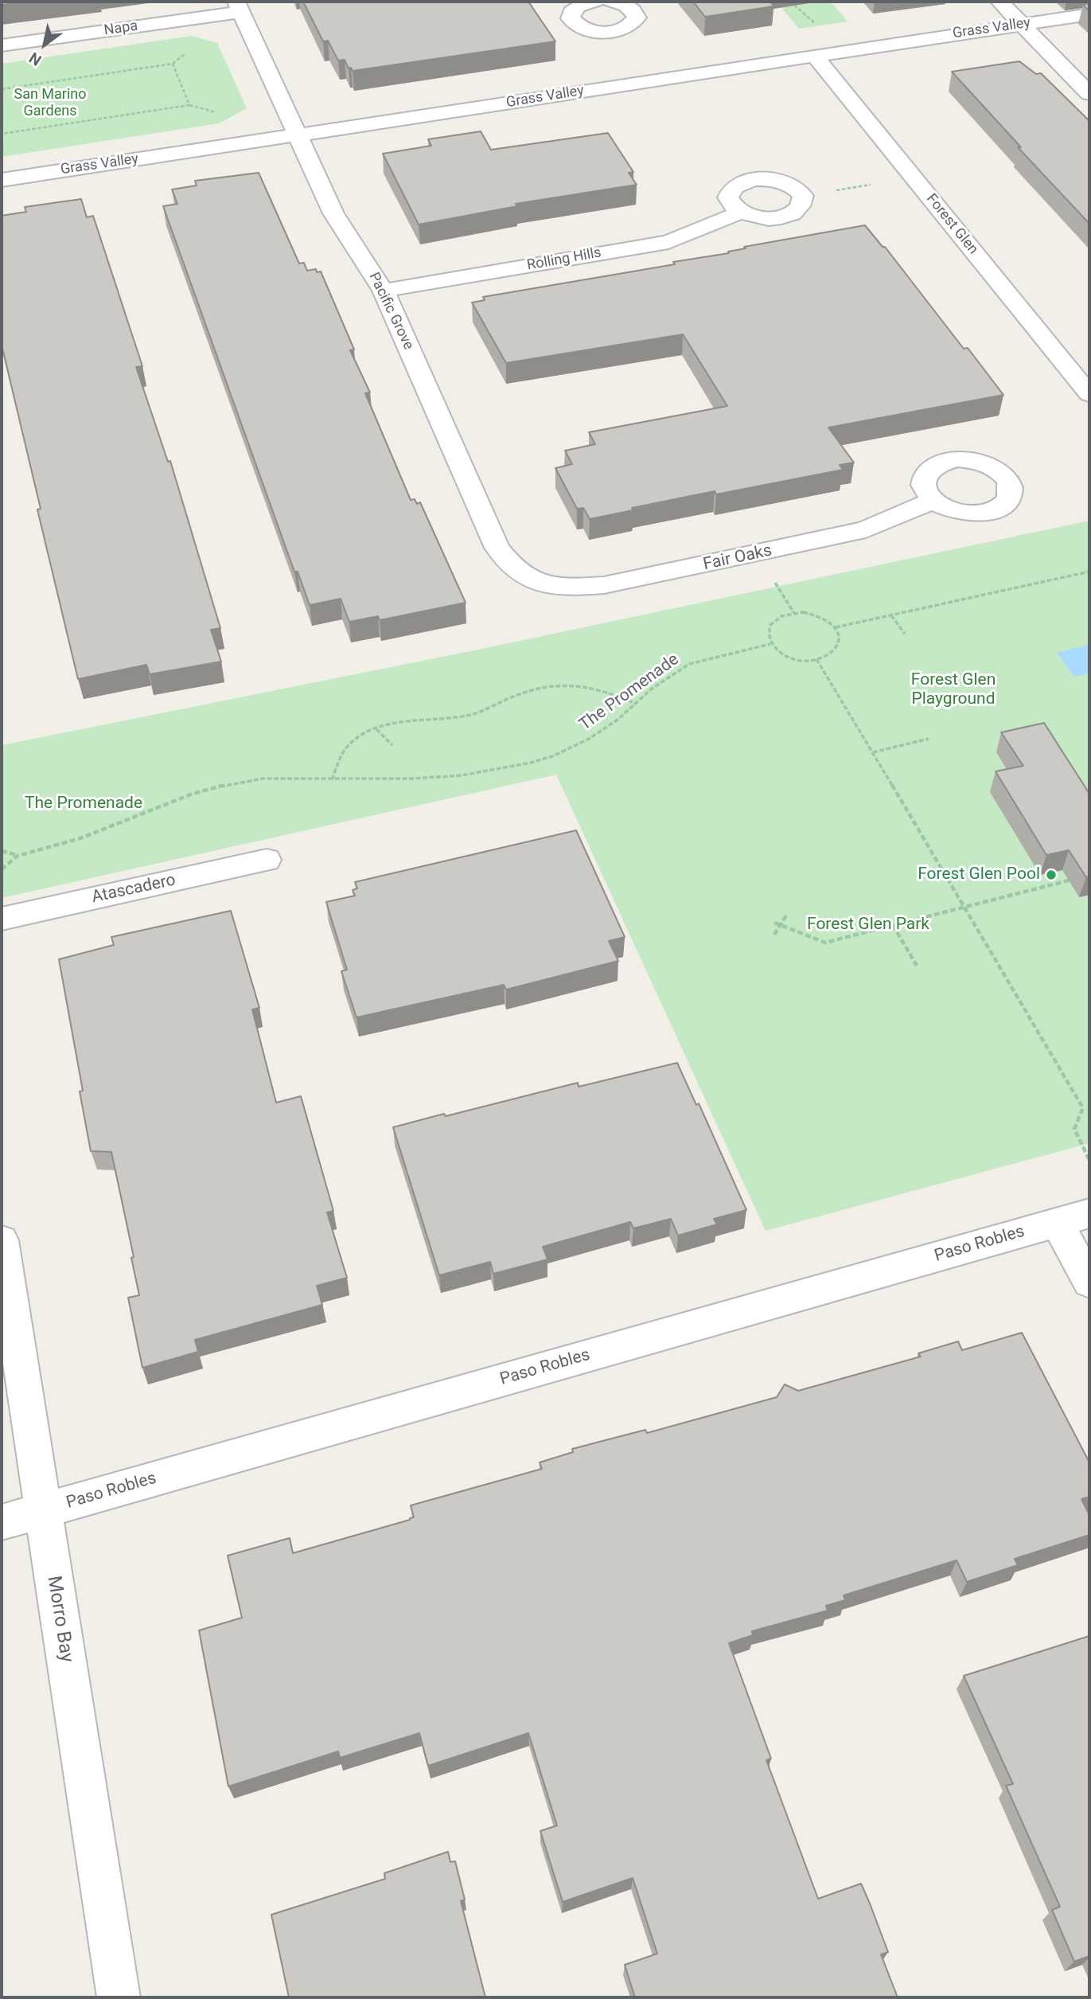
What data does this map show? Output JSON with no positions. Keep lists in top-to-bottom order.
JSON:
{
  "streets": {
    "street": [
      "Napa",
      "Grass Valley",
      "Forest Glen",
      "Rolling Hills",
      "Pacific Grove",
      "Fair Oaks",
      "Atascadero",
      "Paso Robles",
      "Morro Bay"
    ],
    "path": ["The Promenade"]
  },
  "crossings": [
    ["Napa", "Pacific Grove"],
    ["Grass Valley", "Forest Glen"],
    ["Grass Valley", "Pacific Grove"],
    ["Rolling Hills", "Pacific Grove"],
    ["Pacific Grove", "Fair Oaks"],
    ["Paso Robles", "Morro Bay"]
  ],
  "parks": [
    "San Marino Gardens",
    "Forest Glen Playground",
    "The Promenade",
    "Forest Glen Park"
  ],
  "places": ["Forest Glen Pool"],
  "north": "bottom left"
}
